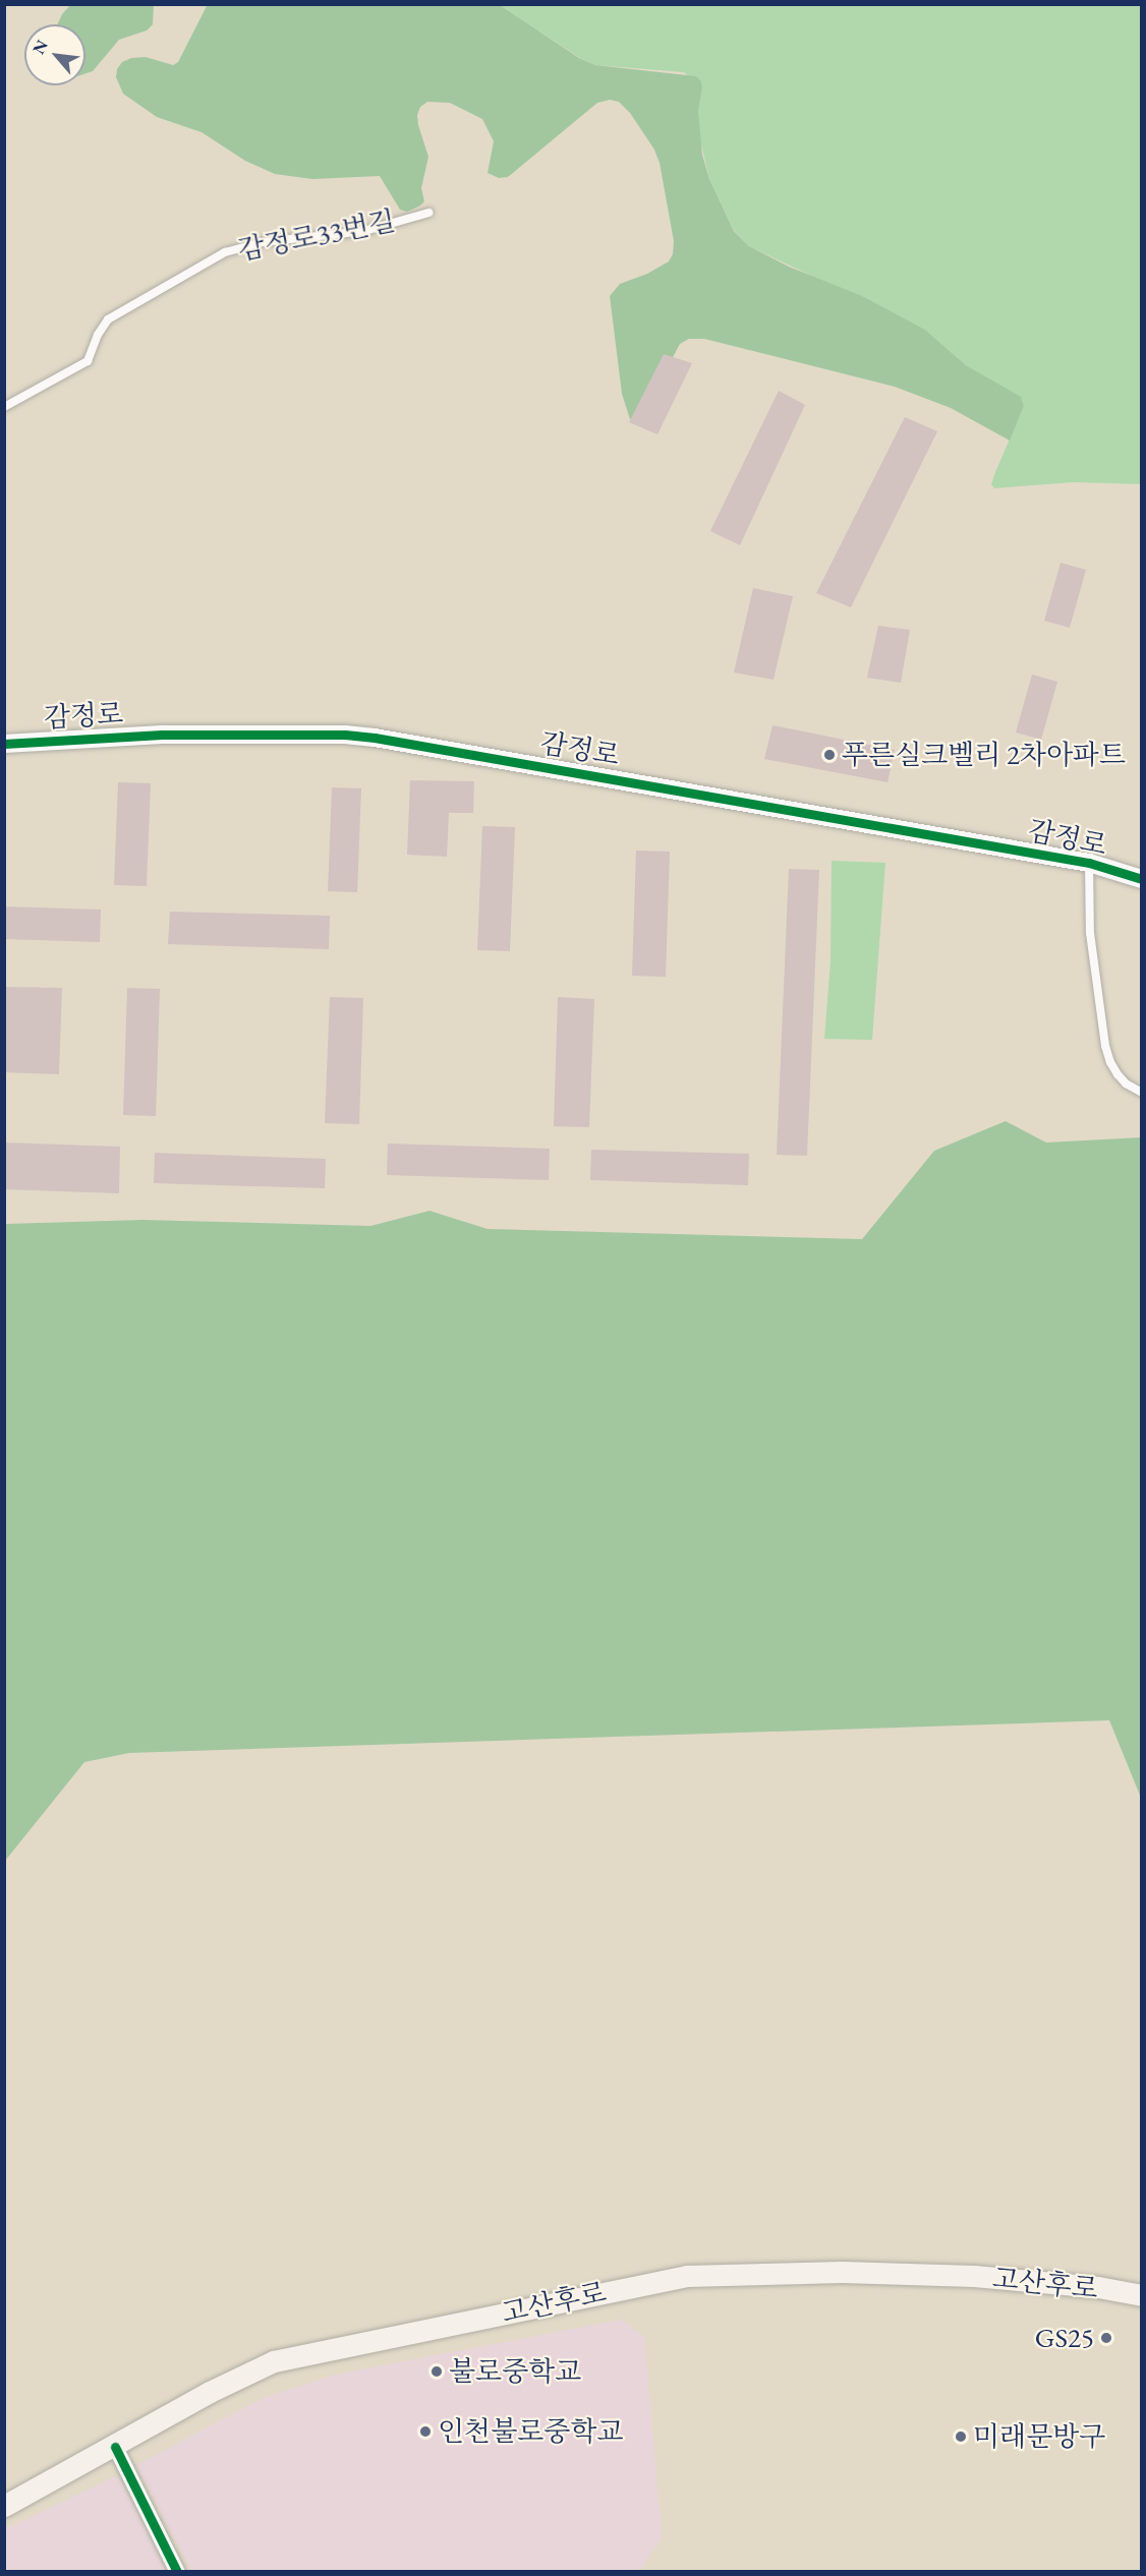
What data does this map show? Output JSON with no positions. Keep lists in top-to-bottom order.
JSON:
{
  "streets": {
    "main road": ["고산후로"],
    "street": ["감정로"],
    "lane": ["감정로33번길"]
  },
  "places": [
    "푸른실크벨리 2차아파트",
    "GS25",
    "불로중학교",
    "인천불로중학교",
    "미래문방구"
  ],
  "north": "top left"
}
